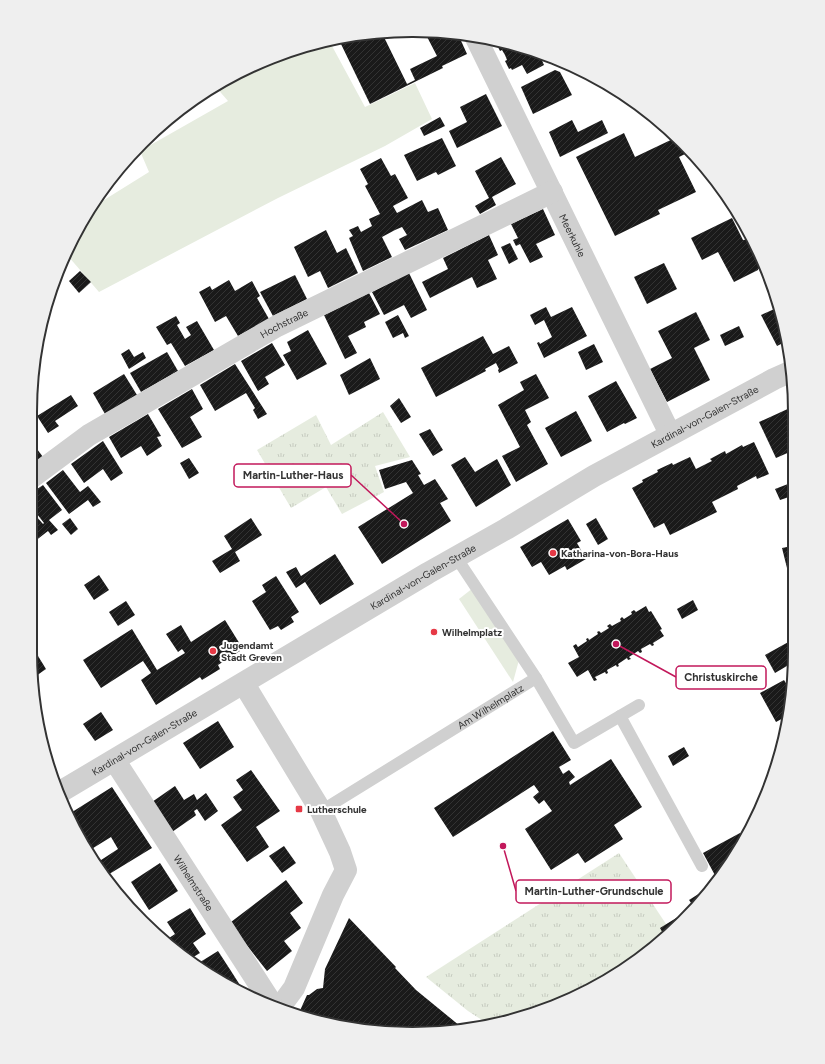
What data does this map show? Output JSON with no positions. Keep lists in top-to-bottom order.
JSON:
{
  "streets": {
    "street": [
      "Meerkuhle",
      "Hochstraße",
      "Kardinal-von-Galen-Straße",
      "Wilhelmstraße"
    ],
    "lane": ["Am Wilhelmplatz"]
  },
  "crossings": [
    ["Meerkuhle", "Hochstraße"],
    ["Meerkuhle", "Kardinal-von-Galen-Straße"],
    ["Kardinal-von-Galen-Straße", "Wilhelmstraße"]
  ],
  "places": {
    "other": [
      "Martin-Luther-Haus",
      "Katharina-von-Bora-Haus",
      "Wilhelmplatz",
      "Christuskirche",
      "Jugendamt Stadt Greven",
      "Martin-Luther-Grundschule"
    ],
    "transit": ["Lutherschule"]
  }
}
